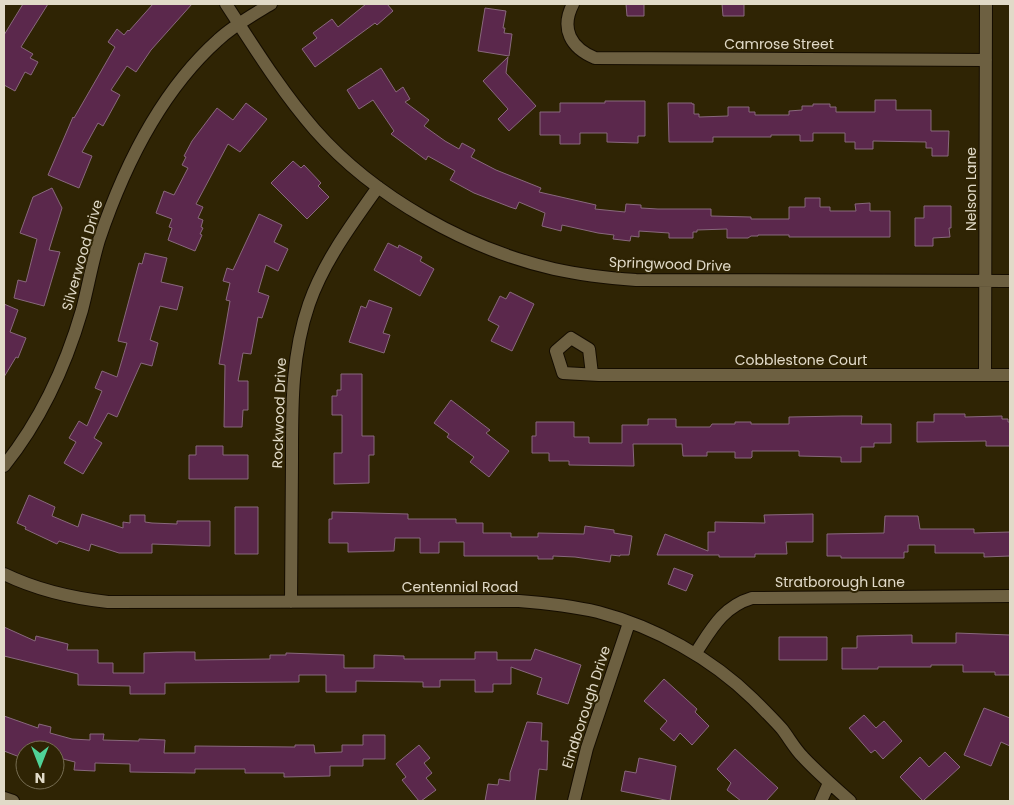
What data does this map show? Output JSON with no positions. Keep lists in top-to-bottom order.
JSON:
{
  "streets": {
    "street": [
      "Camrose Street",
      "Nelson Lane",
      "Silverwood Drive",
      "Springwood Drive",
      "Cobblestone Court",
      "Rockwood Drive",
      "Stratborough Lane",
      "Centennial Road",
      "Eindborough Drive"
    ]
  },
  "crossings": [
    ["Camrose Street", "Nelson Lane"],
    ["Nelson Lane", "Springwood Drive"],
    ["Nelson Lane", "Cobblestone Court"],
    ["Silverwood Drive", "Springwood Drive"],
    ["Springwood Drive", "Rockwood Drive"],
    ["Rockwood Drive", "Centennial Road"],
    ["Stratborough Lane", "Centennial Road"],
    ["Centennial Road", "Eindborough Drive"]
  ],
  "north": "bottom"
}
